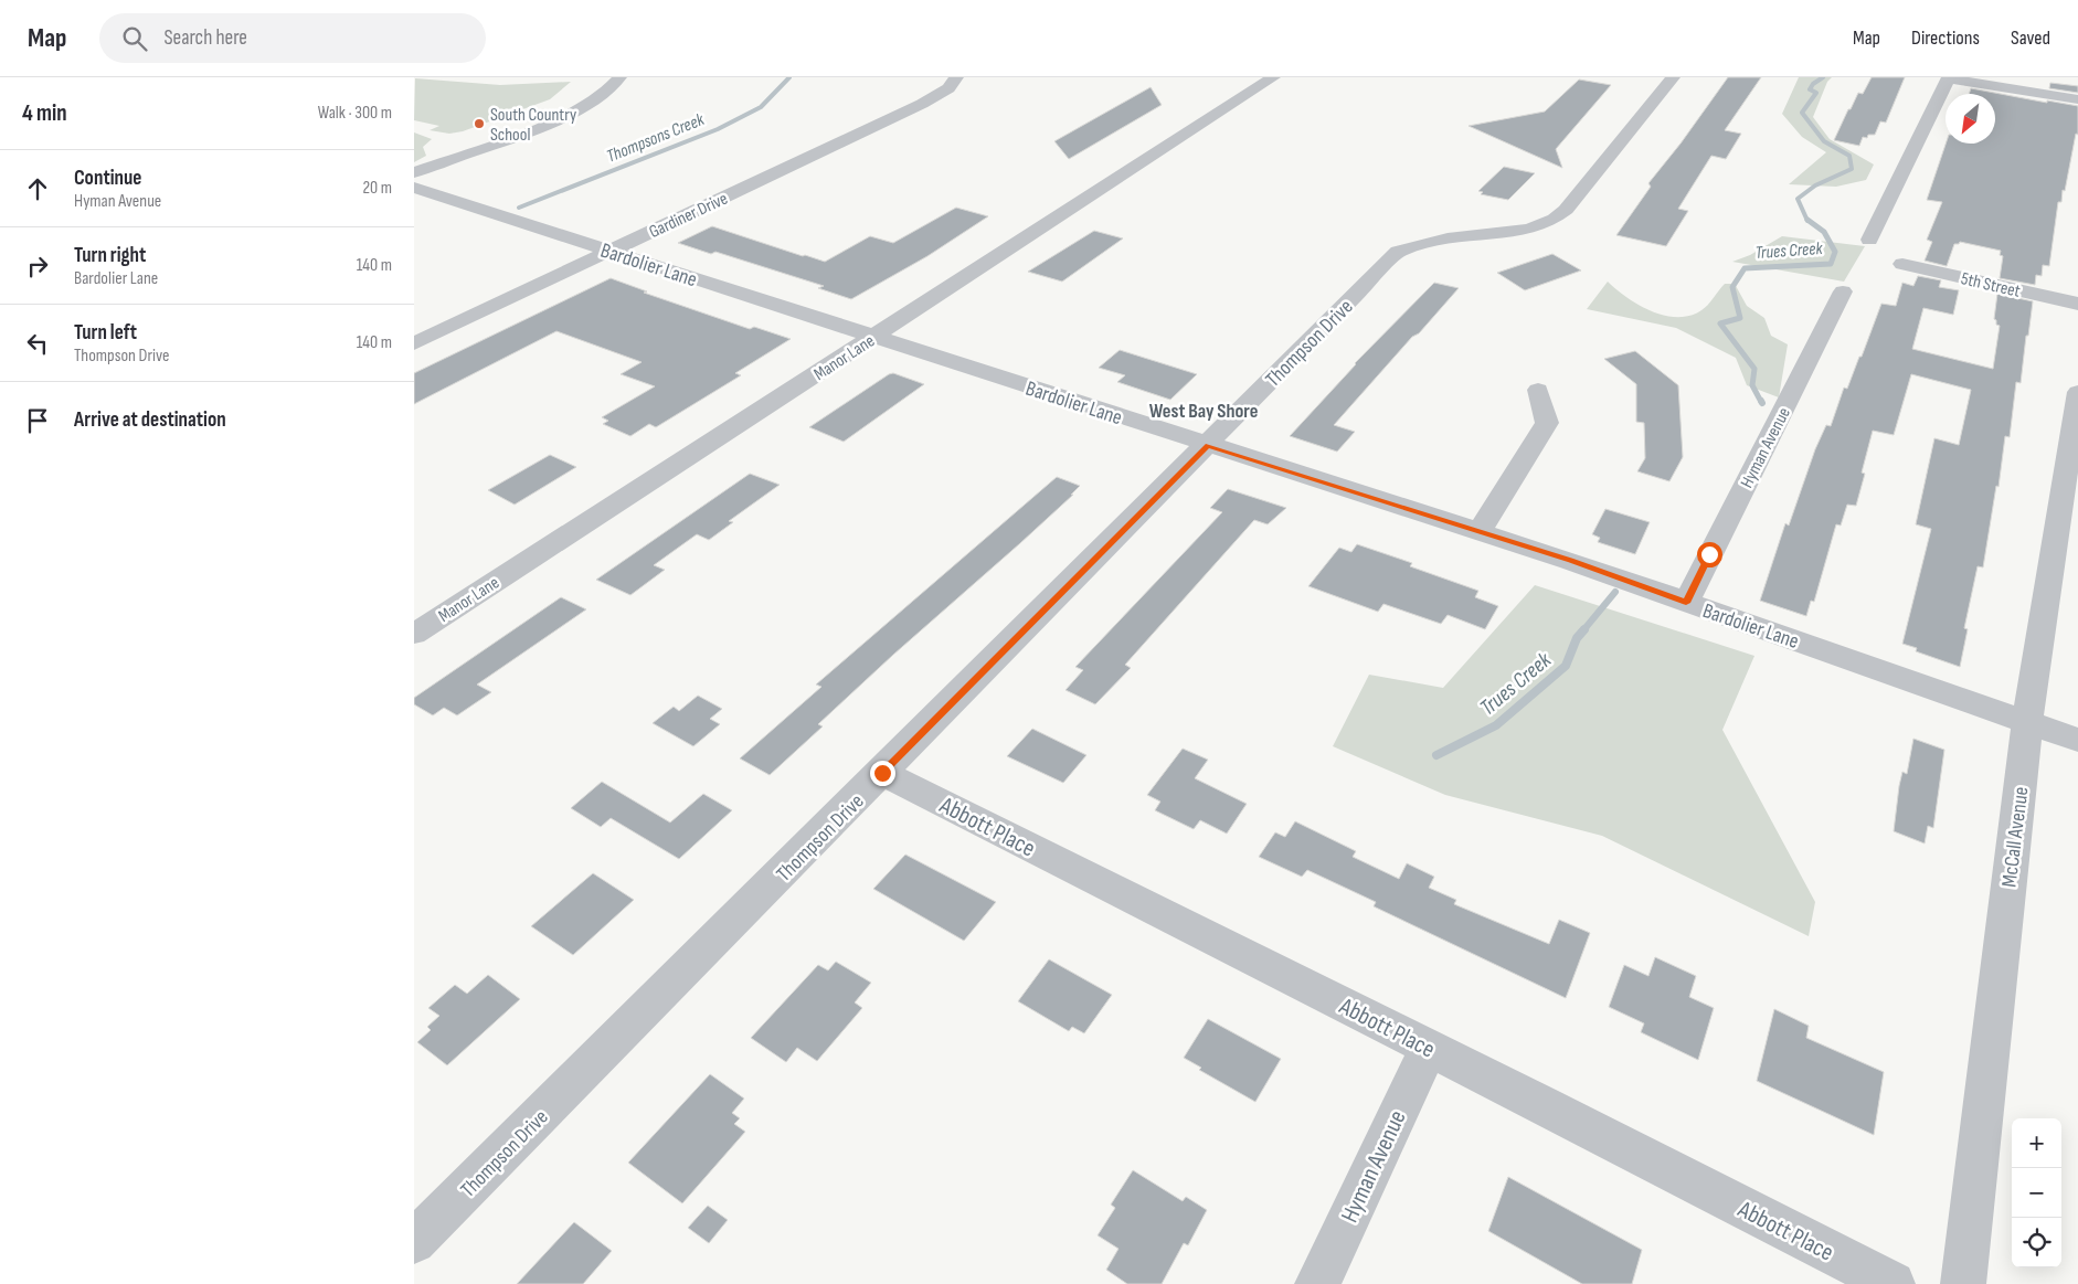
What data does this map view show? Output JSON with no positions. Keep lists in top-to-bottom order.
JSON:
{
  "streets": {
    "street": [
      "Gardiner Drive",
      "Bardolier Lane",
      "5th Street",
      "Thompson Drive",
      "Manor Lane",
      "Hyman Avenue",
      "Abbott Place",
      "McCall Avenue"
    ]
  },
  "crossings": [
    ["Gardiner Drive", "Bardolier Lane"],
    ["Bardolier Lane", "Thompson Drive"],
    ["Bardolier Lane", "Manor Lane"],
    ["Bardolier Lane", "Hyman Avenue"],
    ["Bardolier Lane", "McCall Avenue"],
    ["Thompson Drive", "Abbott Place"],
    ["Hyman Avenue", "Abbott Place"]
  ],
  "districts": ["West Bay Shore"],
  "water": ["Thompsons Creek", "Trues Creek"],
  "places": ["South Country School"],
  "north": "bottom left",
  "page": {
    "header": "Map",
    "search": "Search here",
    "nav": ["Map", "Directions", "Saved"],
    "heading": ["4 min", "Walk · 300 m"],
    "list": [
      ["Continue", "Hyman Avenue", "20 m"],
      ["Turn right", "Bardolier Lane", "140 m"],
      ["Turn left", "Thompson Drive", "140 m"],
      "Arrive at destination"
    ],
    "map_buttons": ["+", "−"]
  }
}
